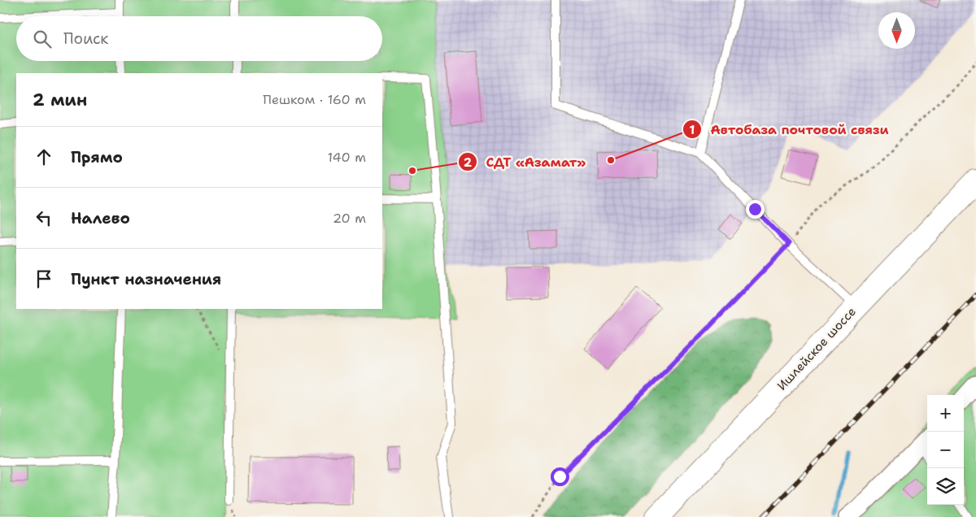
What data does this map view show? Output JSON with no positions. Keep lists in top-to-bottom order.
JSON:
{
  "streets": {
    "main road": ["Ишлейское шоссе"]
  },
  "places": ["Автобаза почтовой связи", "СДТ «Азамат»"],
  "north": "bottom",
  "page": {
    "search": "Поиск",
    "heading": ["2 мин", "Пешком · 160 m"],
    "list": [
      ["Прямо", "140 m"],
      ["Налево", "20 m"],
      "Пункт назначения"
    ],
    "map_buttons": ["+", "−"]
  }
}
